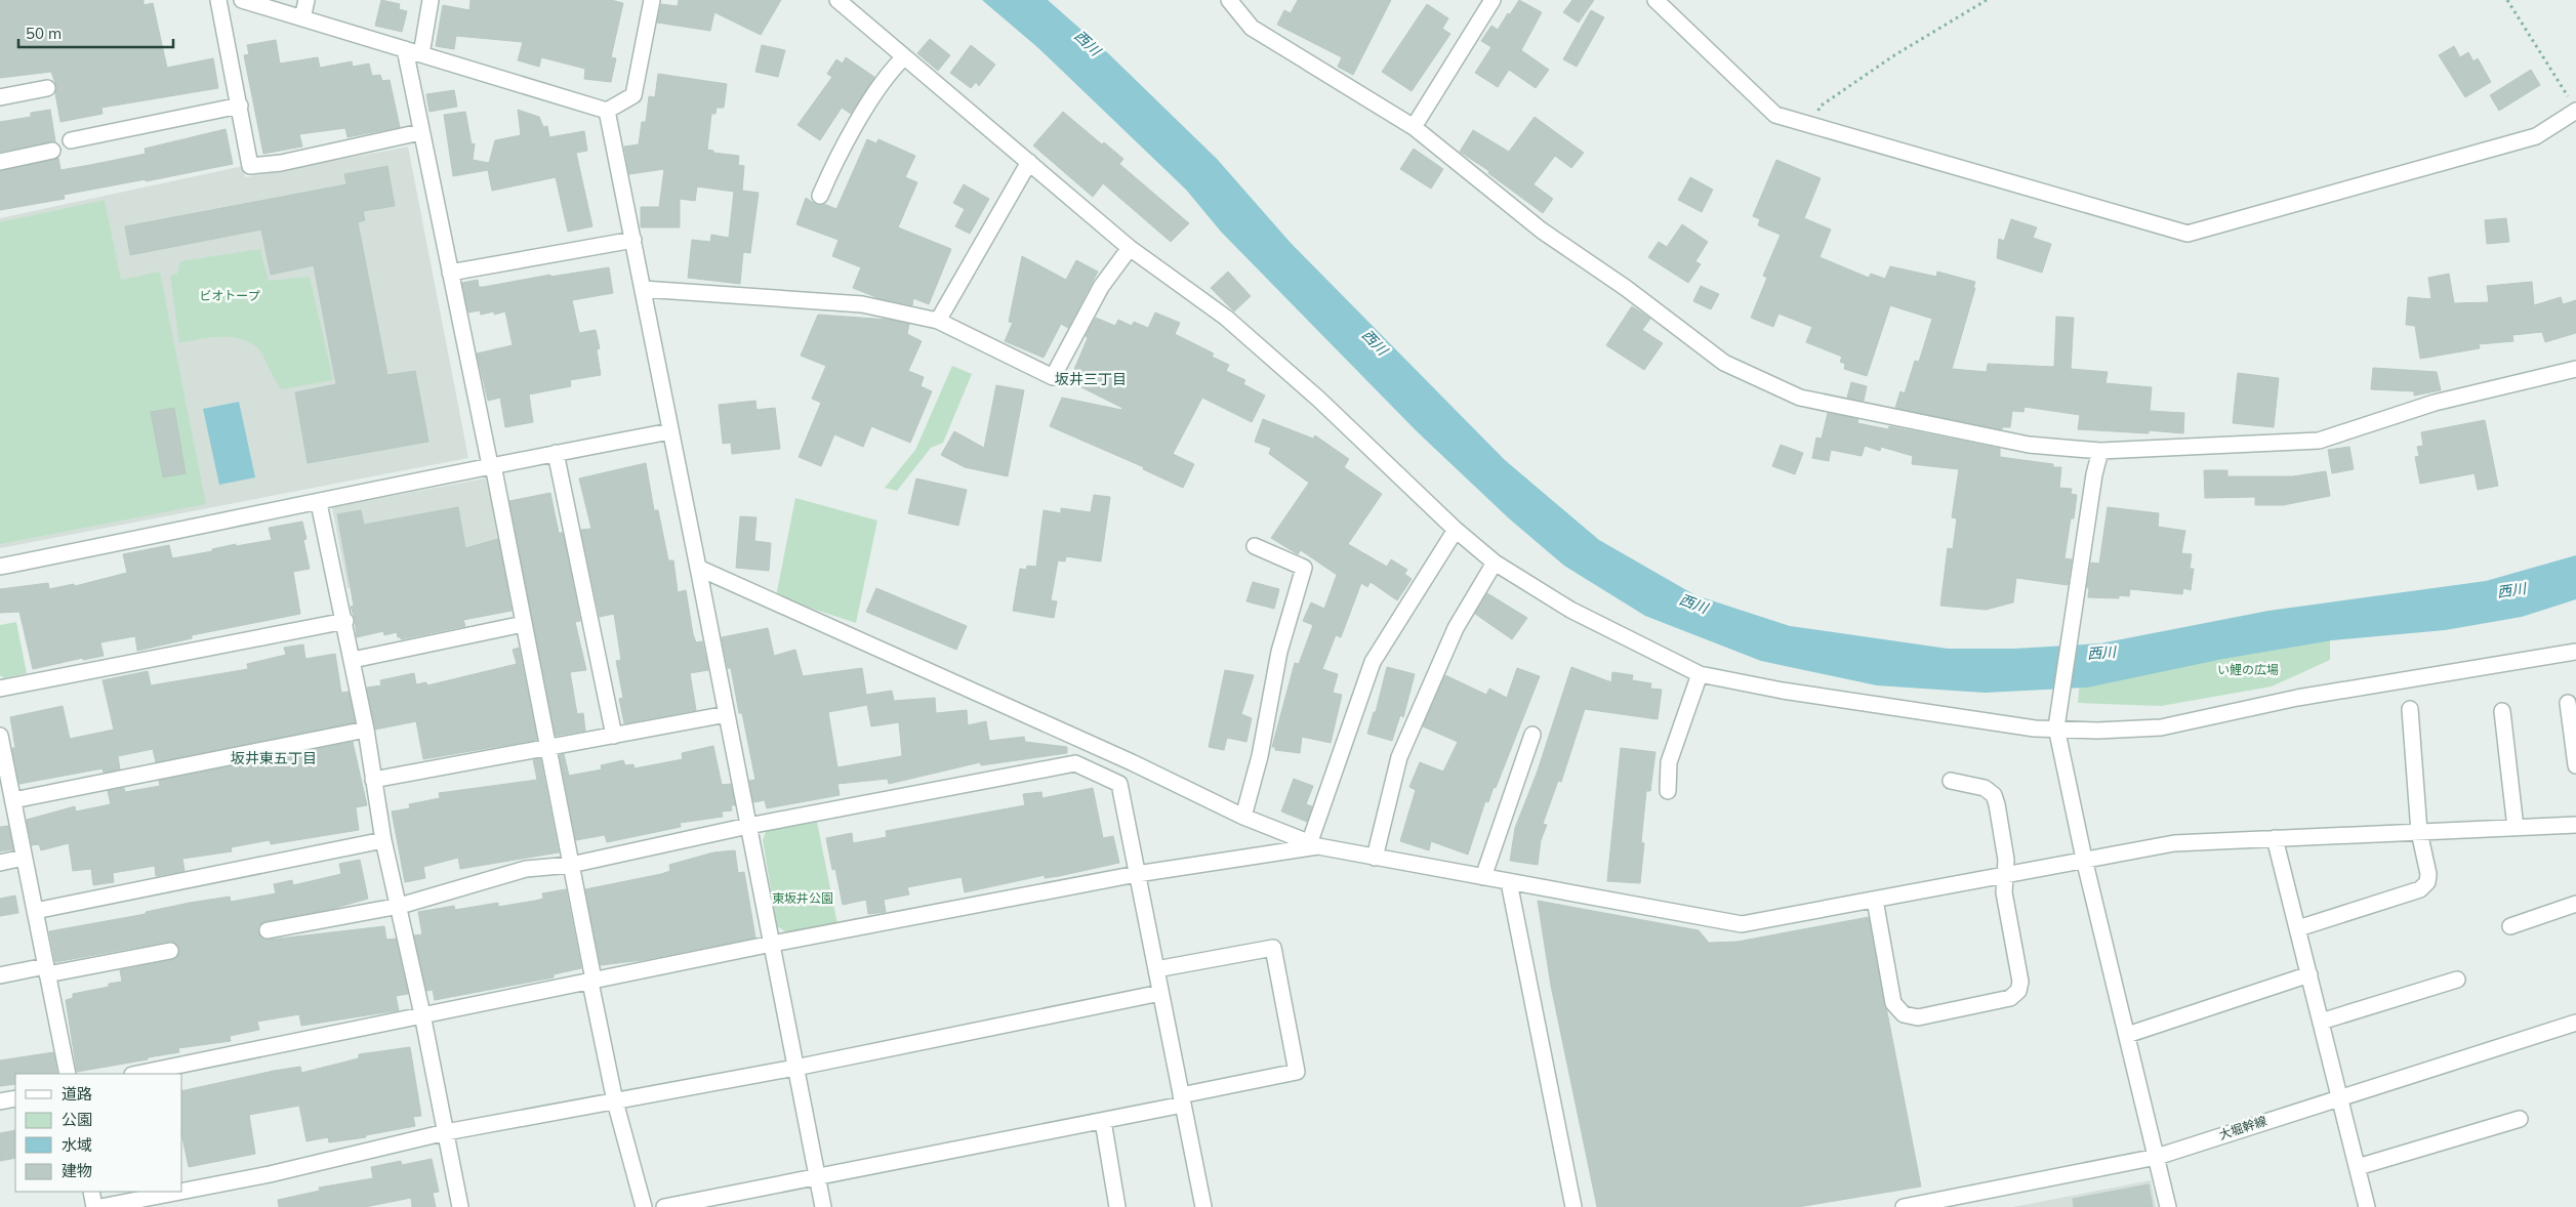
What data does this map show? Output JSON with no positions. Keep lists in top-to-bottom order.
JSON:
{
  "streets": {
    "street": ["大堀幹線"]
  },
  "districts": ["坂井三丁目", "坂井東五丁目"],
  "water": ["西川"],
  "parks": ["ビオトープ", "い鯉の広場", "東坂井公園"],
  "legend": [
    "道路",
    "公園",
    "水域",
    "建物"
  ],
  "scale_bar": "50 m"
}
